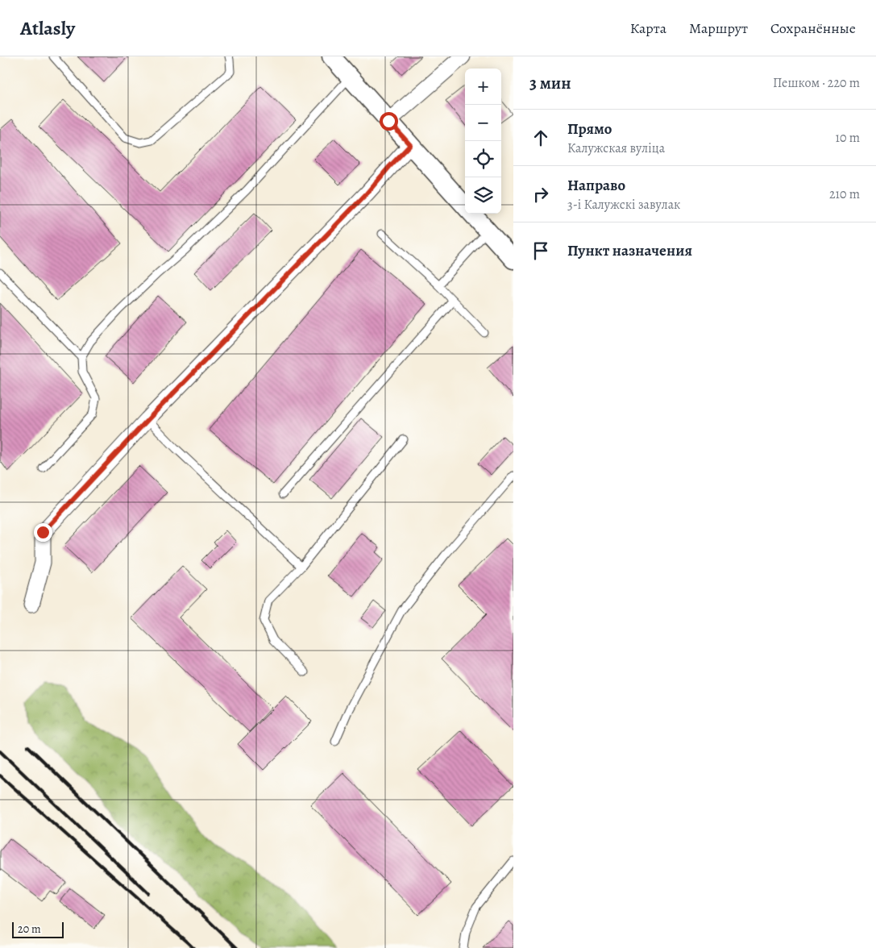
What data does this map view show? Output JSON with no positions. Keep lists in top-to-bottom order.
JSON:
{
  "scale_bar": "20 m",
  "page": {
    "header": "Atlasly",
    "nav": ["Карта", "Маршрут", "Сохранённые"],
    "heading": ["3 мин", "Пешком · 220 m"],
    "map_buttons": ["+", "−"],
    "list": [
      ["Прямо", "Калужская вуліца", "10 m"],
      ["Направо", "3-і Калужскі завулак", "210 m"],
      "Пункт назначения"
    ],
    "scale": "20 m"
  }
}
